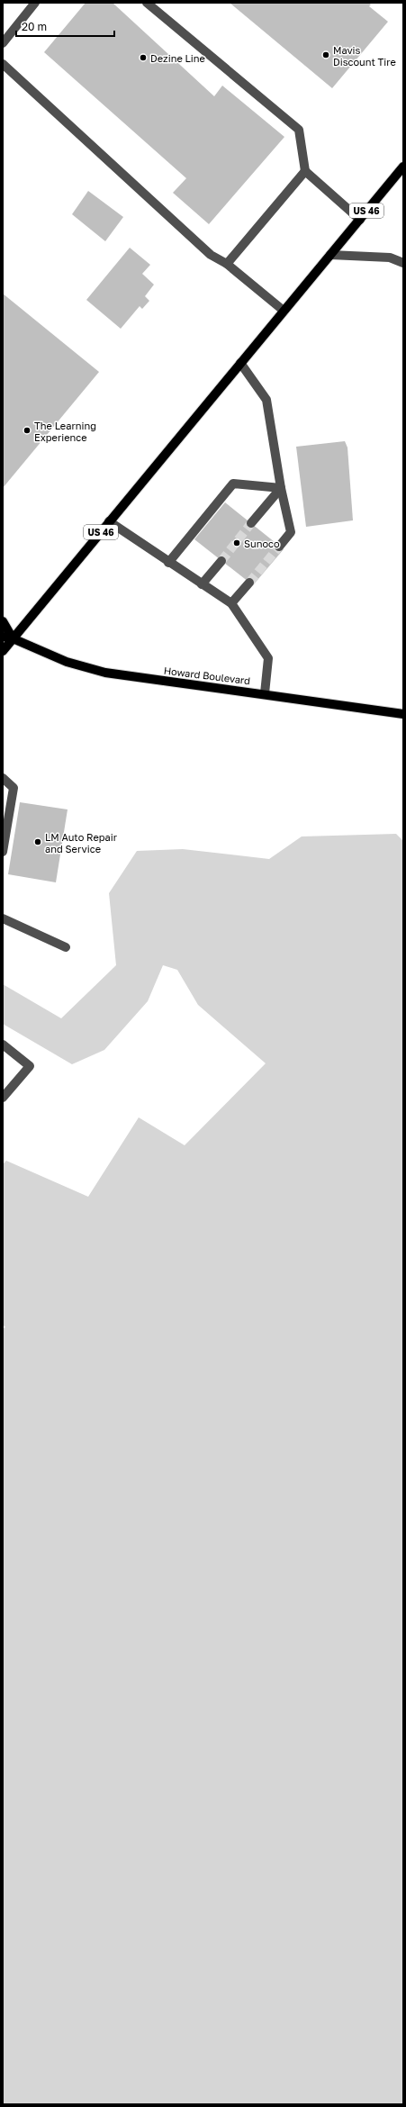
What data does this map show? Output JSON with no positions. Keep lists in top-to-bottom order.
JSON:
{
  "streets": {
    "main road": ["US 46", "Howard Boulevard"]
  },
  "crossings": [
    ["US 46", "Howard Boulevard"]
  ],
  "places": [
    "Mavis Discount Tire",
    "Dezine Line",
    "The Learning Experience",
    "Sunoco",
    "LM Auto Repair and Service"
  ],
  "scale_bar": "20 m"
}
